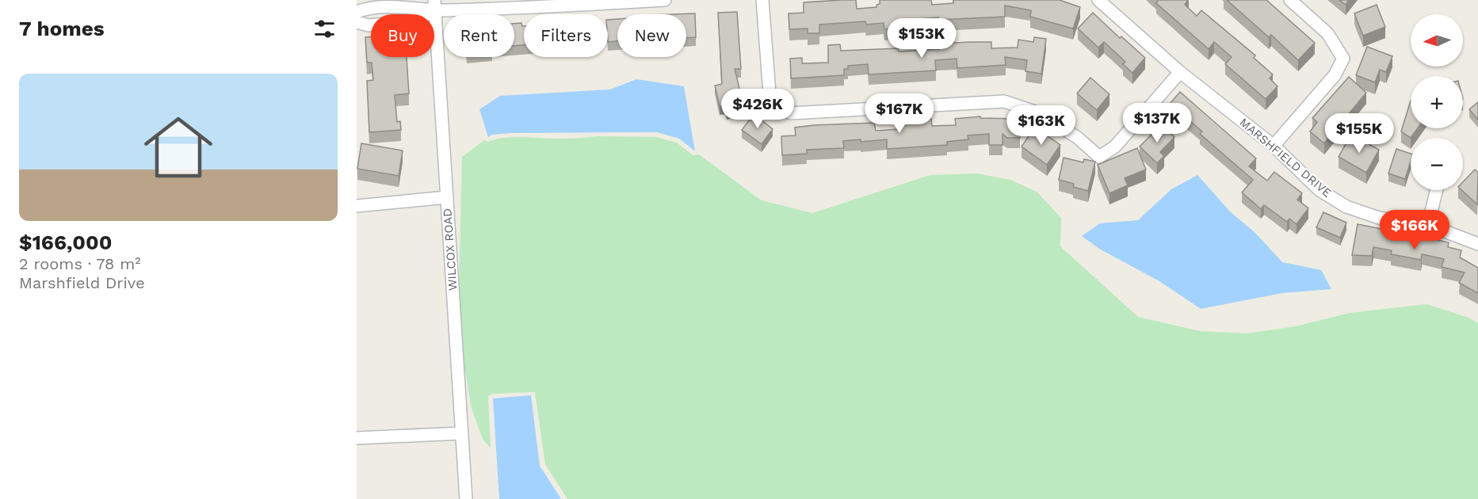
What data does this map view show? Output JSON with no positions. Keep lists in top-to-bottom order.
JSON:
{
  "streets": {
    "street": ["MARSHFIELD DRIVE", "WILCOX ROAD"]
  },
  "north": "left",
  "page": {
    "heading": "7 homes",
    "map_buttons": ["+", "−"],
    "chip": [
      "Buy",
      "Rent",
      "Filters",
      "New"
    ],
    "price": [
      "$153K",
      "$426K",
      "$167K",
      "$137K",
      "$163K",
      "$155K",
      "$166K"
    ],
    "list": [
      {
        "name": "$166,000",
        "note": "2 rooms · 78 m² · Marshfield Drive"
      }
    ]
  }
}
